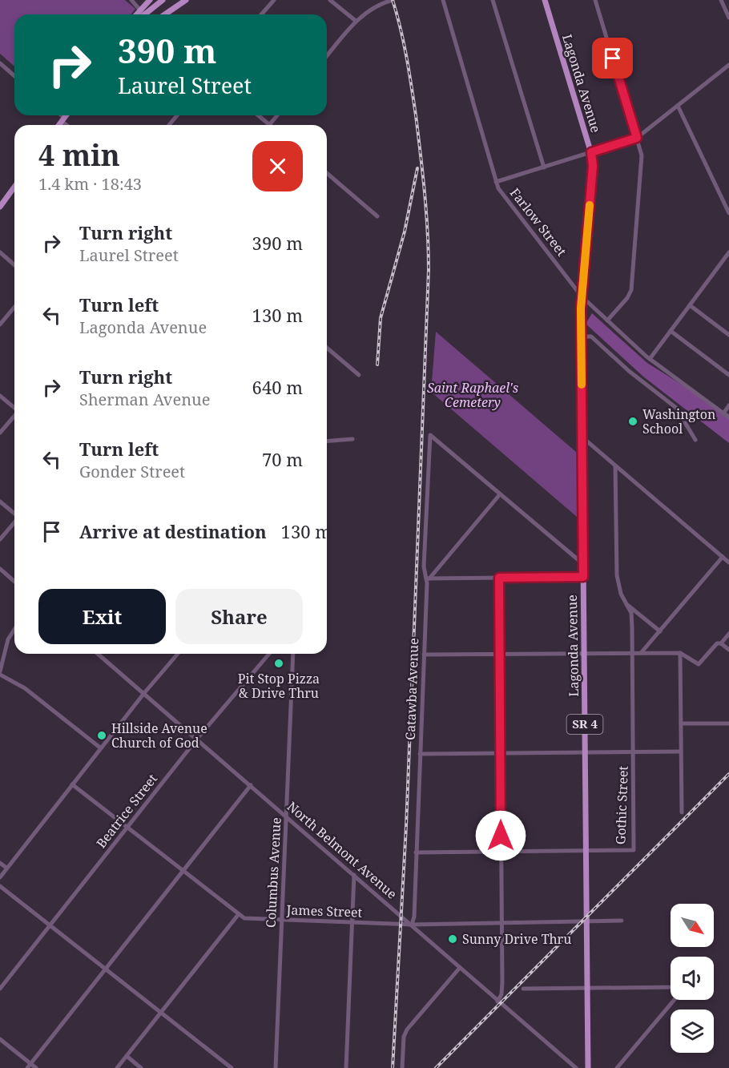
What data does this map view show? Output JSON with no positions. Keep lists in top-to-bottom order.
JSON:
{
  "streets": {
    "main road": ["Lagonda Avenue", "SR 4"],
    "street": [
      "Farlow Street",
      "Catawba Avenue",
      "Gothic Street",
      "Beatrice Street",
      "North Belmont Avenue",
      "Columbus Avenue",
      "James Street"
    ]
  },
  "crossings": [
    ["Lagonda Avenue", "Farlow Street"],
    ["Lagonda Avenue", "Gothic Street"],
    ["Lagonda Avenue", "James Street"],
    ["Catawba Avenue", "Gothic Street"],
    ["Catawba Avenue", "North Belmont Avenue"],
    ["Catawba Avenue", "James Street"],
    ["Beatrice Street", "North Belmont Avenue"],
    ["Beatrice Street", "James Street"],
    ["North Belmont Avenue", "Columbus Avenue"],
    ["North Belmont Avenue", "James Street"],
    ["Columbus Avenue", "James Street"]
  ],
  "parks": ["Saint Raphael's Cemetery"],
  "places": [
    "Washington School",
    "Pit Stop Pizza & Drive Thru",
    "Hillside Avenue Church of God",
    "Sunny Drive Thru"
  ],
  "north": "bottom right",
  "page": {
    "turn": ["390 m", "Laurel Street"],
    "heading": ["4 min", "1.4 km · 18:43"],
    "list": [
      {
        "name": "Turn right",
        "note": "Laurel Street",
        "value": "390 m"
      },
      {
        "name": "Turn left",
        "note": "Lagonda Avenue",
        "value": "130 m"
      },
      {
        "name": "Turn right",
        "note": "Sherman Avenue",
        "value": "640 m"
      },
      {
        "name": "Turn left",
        "note": "Gonder Street",
        "value": "70 m"
      },
      {
        "name": "Arrive at destination",
        "value": "130 m"
      }
    ],
    "buttons": ["Exit", "Share"]
  }
}
